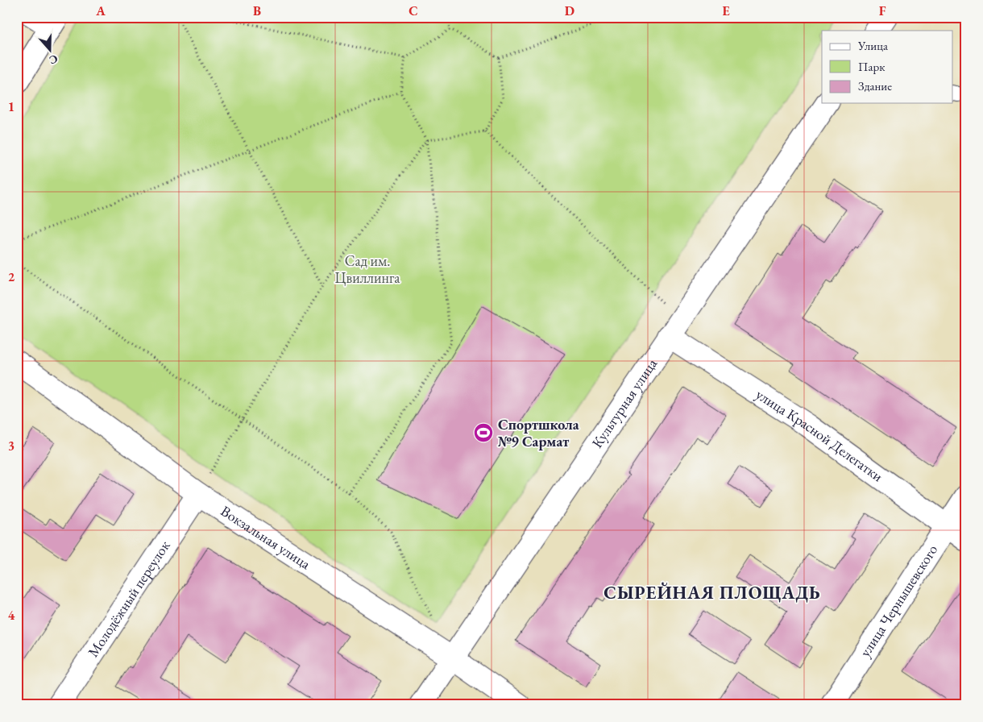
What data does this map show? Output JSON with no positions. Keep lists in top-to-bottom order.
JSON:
{
  "streets": {
    "street": [
      "Культурная улица",
      "улица Красной Делегатки",
      "Вокзальная улица",
      "Молодёжный переулок",
      "улица Чернышевского"
    ]
  },
  "crossings": [
    ["Культурная улица", "улица Красной Делегатки"],
    ["Культурная улица", "Вокзальная улица"],
    ["улица Красной Делегатки", "улица Чернышевского"],
    ["Вокзальная улица", "Молодёжный переулок"]
  ],
  "districts": ["СЫРЕЙНАЯ ПЛОЩАДЬ"],
  "parks": ["Сад им. Цвиллинга"],
  "places": {
    "sports": ["Спортшкола №9 Сармат"]
  },
  "legend": ["Улица", "Парк", "Здание"],
  "north": "bottom",
  "grid": {
    "columns": [
      "A",
      "B",
      "C",
      "D",
      "E",
      "F"
    ],
    "rows": [
      "1",
      "2",
      "3",
      "4"
    ]
  }
}
